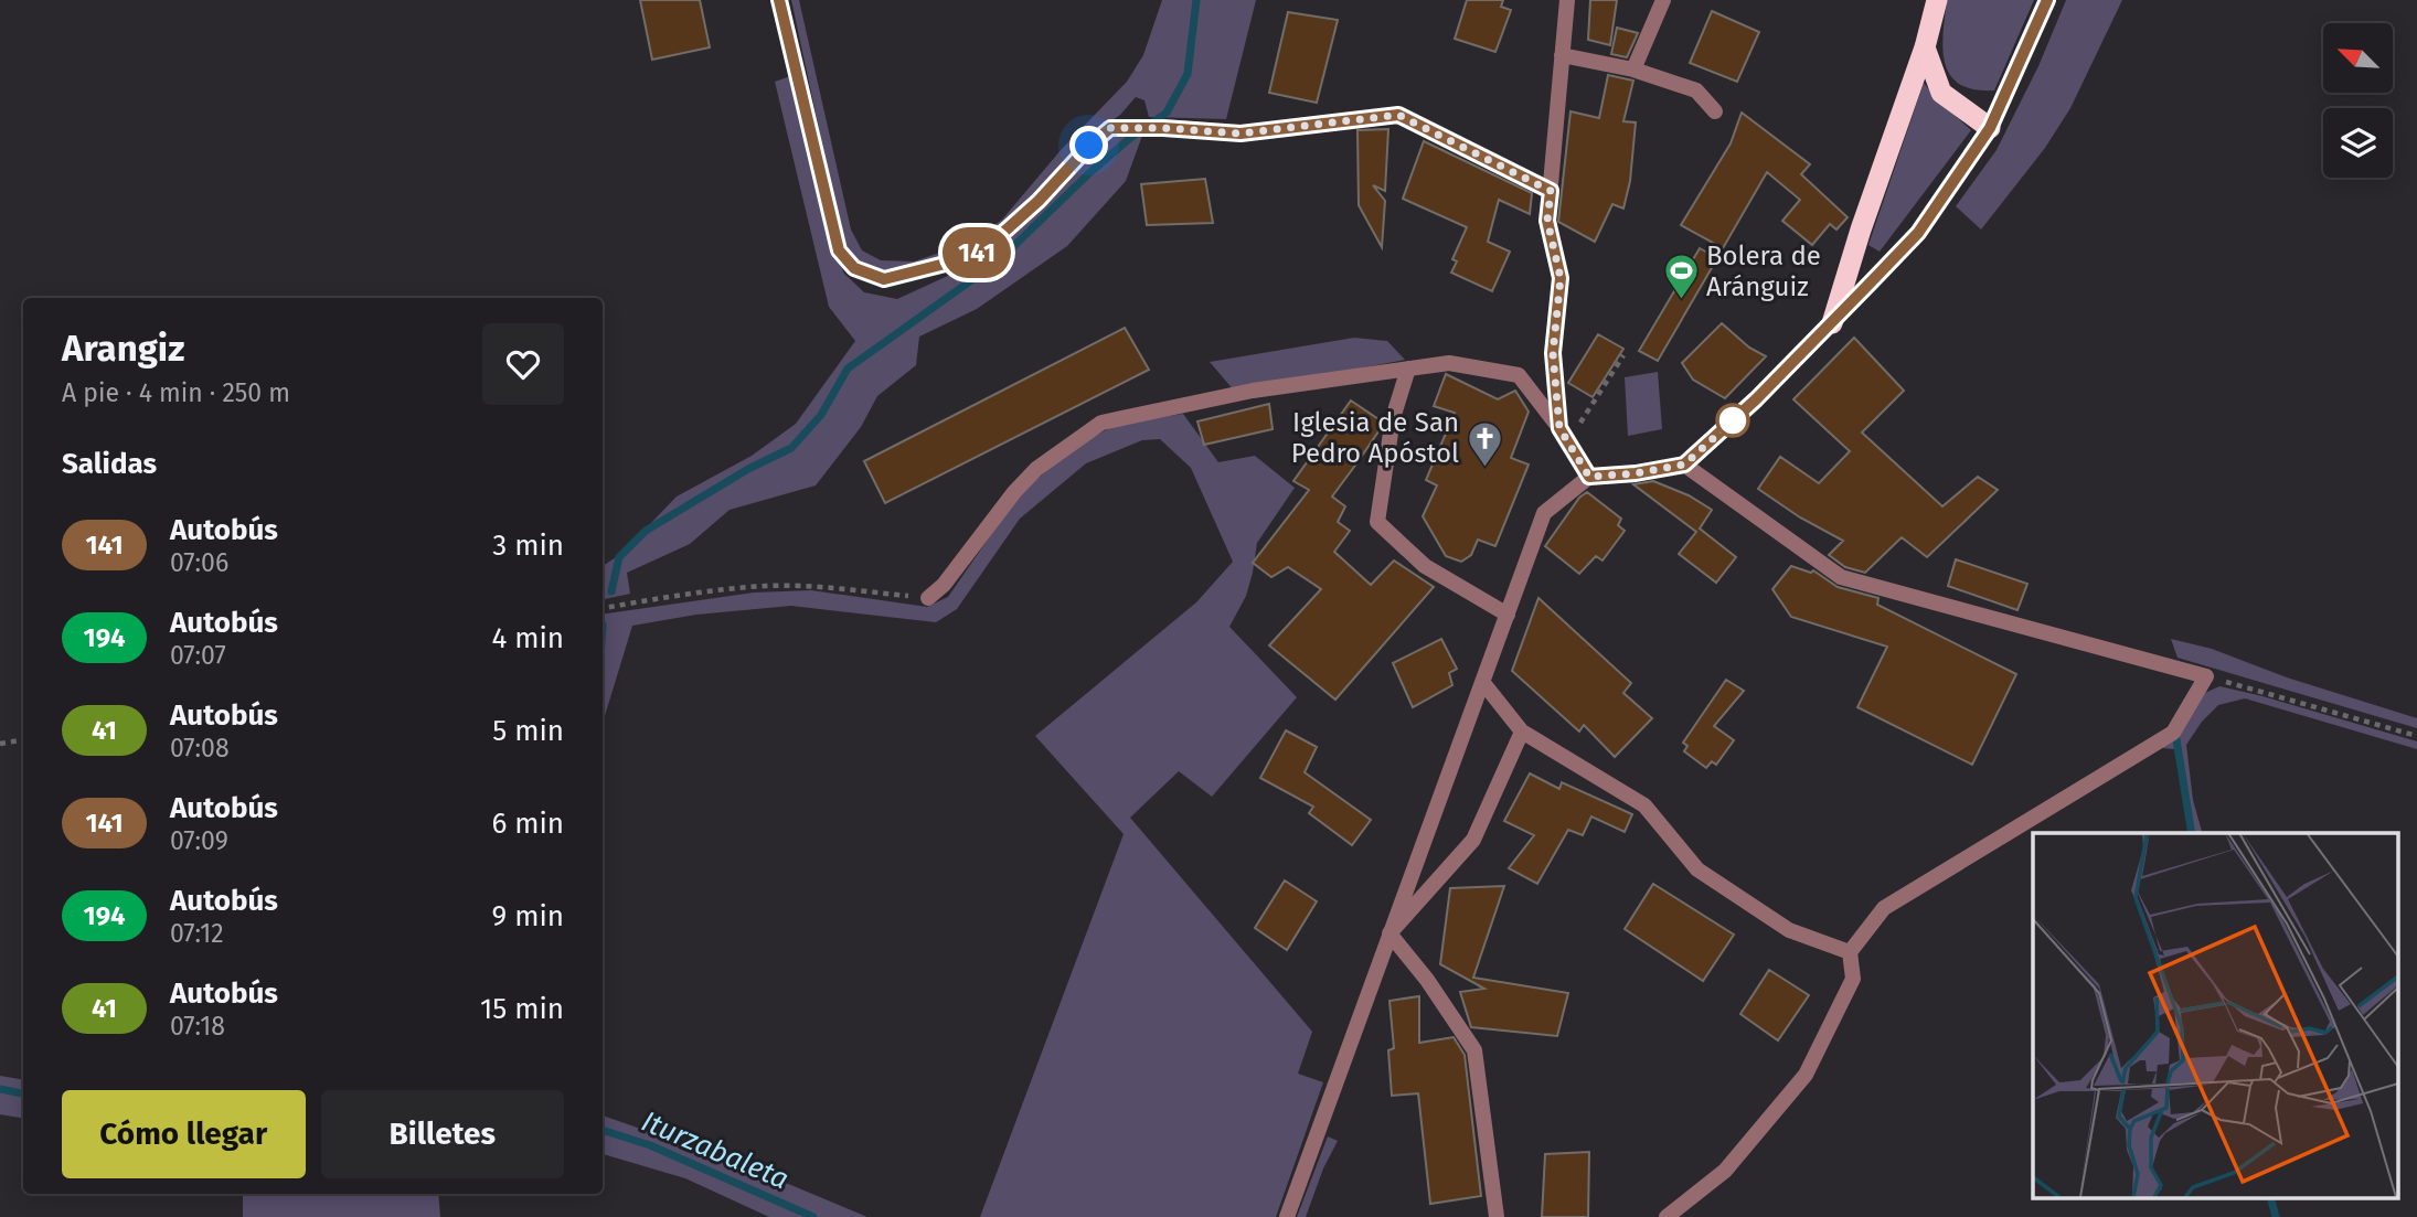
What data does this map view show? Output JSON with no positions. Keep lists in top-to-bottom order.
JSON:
{
  "water": ["Iturzabaleta"],
  "places": {
    "sports": ["Bolera de Aránguiz"],
    "church": ["Iglesia de San Pedro Apóstol"]
  },
  "lines": ["bus line 141"],
  "north": "top left",
  "page": {
    "on_map": "141",
    "heading": [
      ["Arangiz", "A pie · 4 min · 250 m"],
      "Salidas"
    ],
    "list": [
      {
        "mark": "141",
        "name": "Autobús",
        "note": "07:06",
        "value": "3 min"
      },
      {
        "mark": "194",
        "name": "Autobús",
        "note": "07:07",
        "value": "4 min"
      },
      {
        "mark": "41",
        "name": "Autobús",
        "note": "07:08",
        "value": "5 min"
      },
      {
        "mark": "141",
        "name": "Autobús",
        "note": "07:09",
        "value": "6 min"
      },
      {
        "mark": "194",
        "name": "Autobús",
        "note": "07:12",
        "value": "9 min"
      },
      {
        "mark": "41",
        "name": "Autobús",
        "note": "07:18",
        "value": "15 min"
      }
    ],
    "buttons": ["Cómo llegar", "Billetes"]
  }
}
